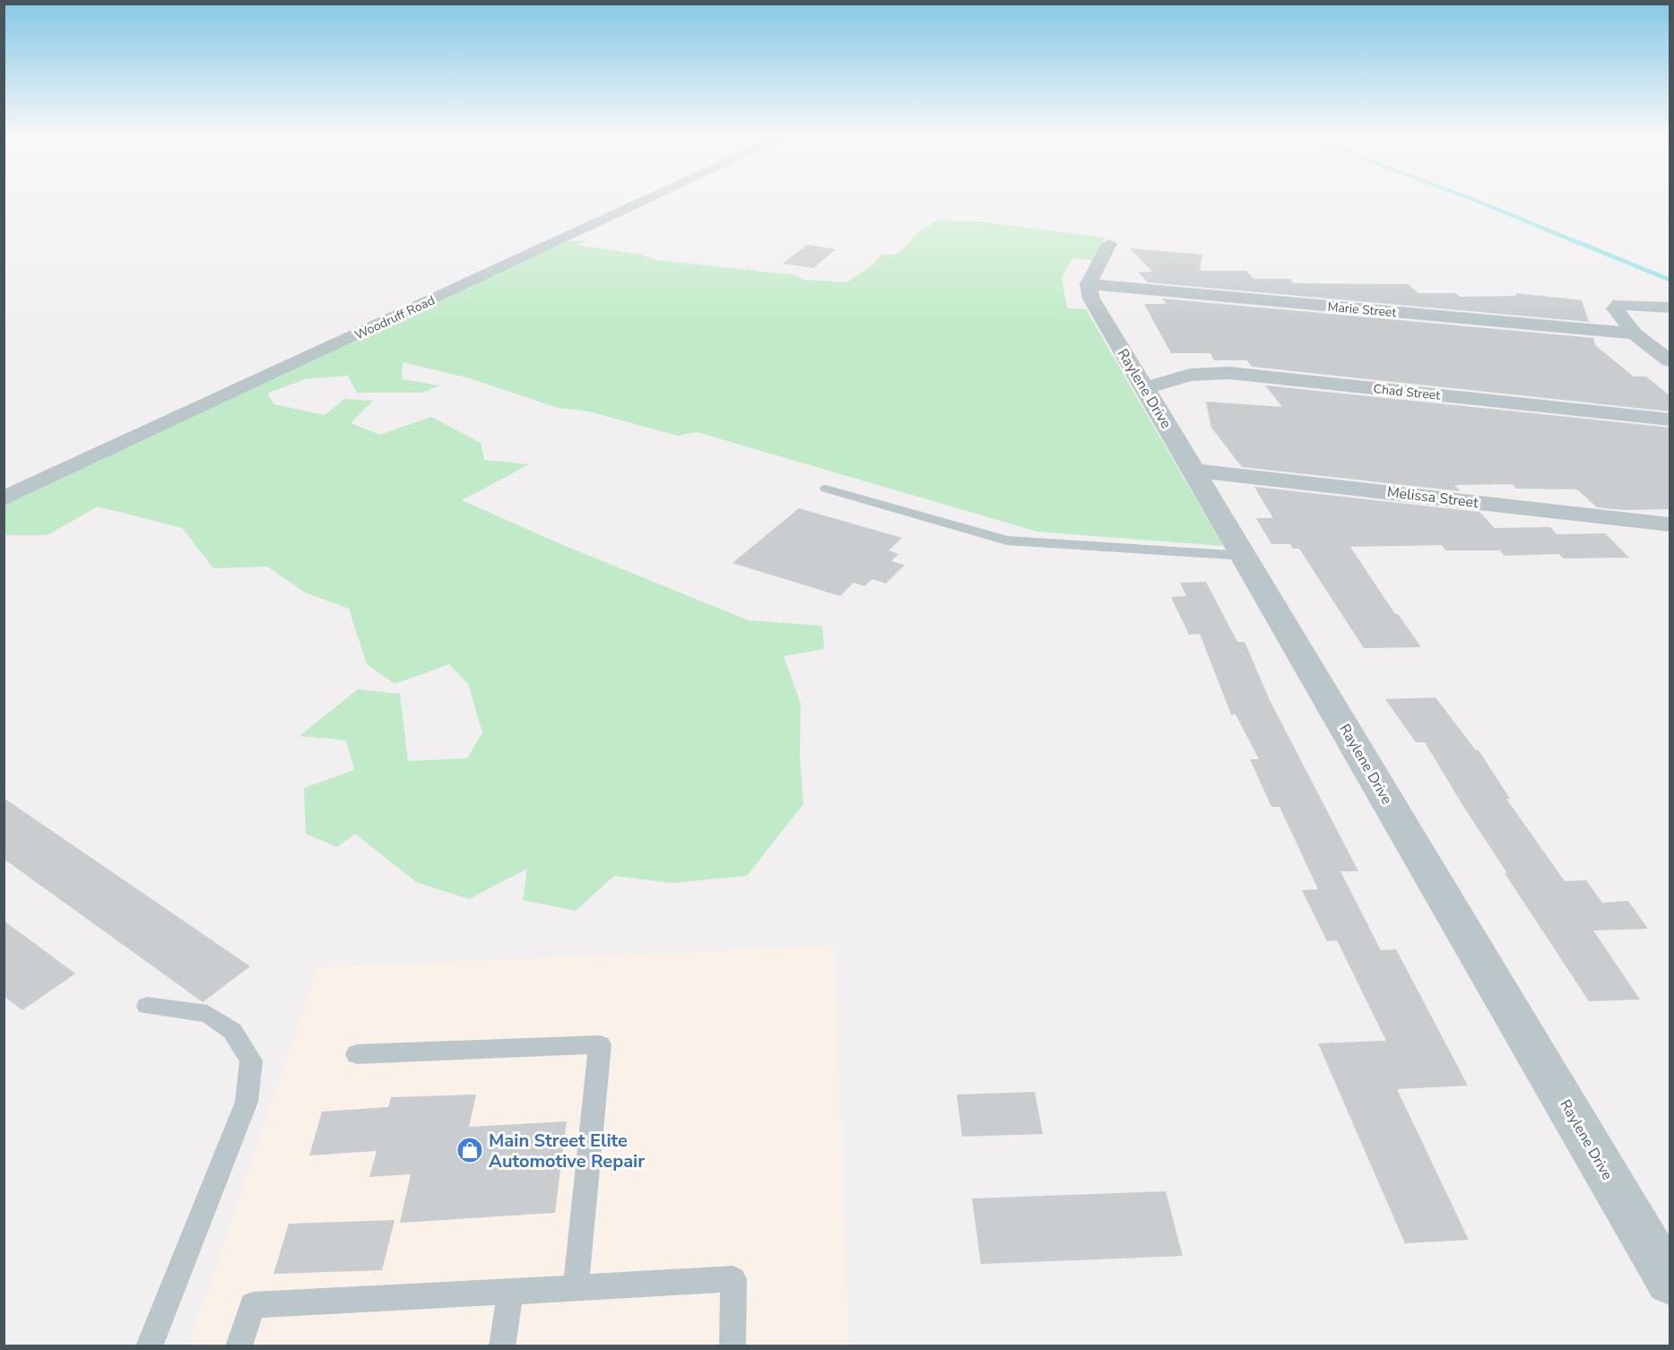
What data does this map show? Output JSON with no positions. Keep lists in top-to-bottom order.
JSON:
{
  "streets": {
    "street": [
      "Marie Street",
      "Woodruff Road",
      "Raylene Drive",
      "Chad Street",
      "Melissa Street"
    ]
  },
  "crossings": [
    ["Marie Street", "Raylene Drive"],
    ["Raylene Drive", "Chad Street"],
    ["Raylene Drive", "Melissa Street"]
  ],
  "places": {
    "shop": ["Main Street Elite Automotive Repair"]
  }
}
